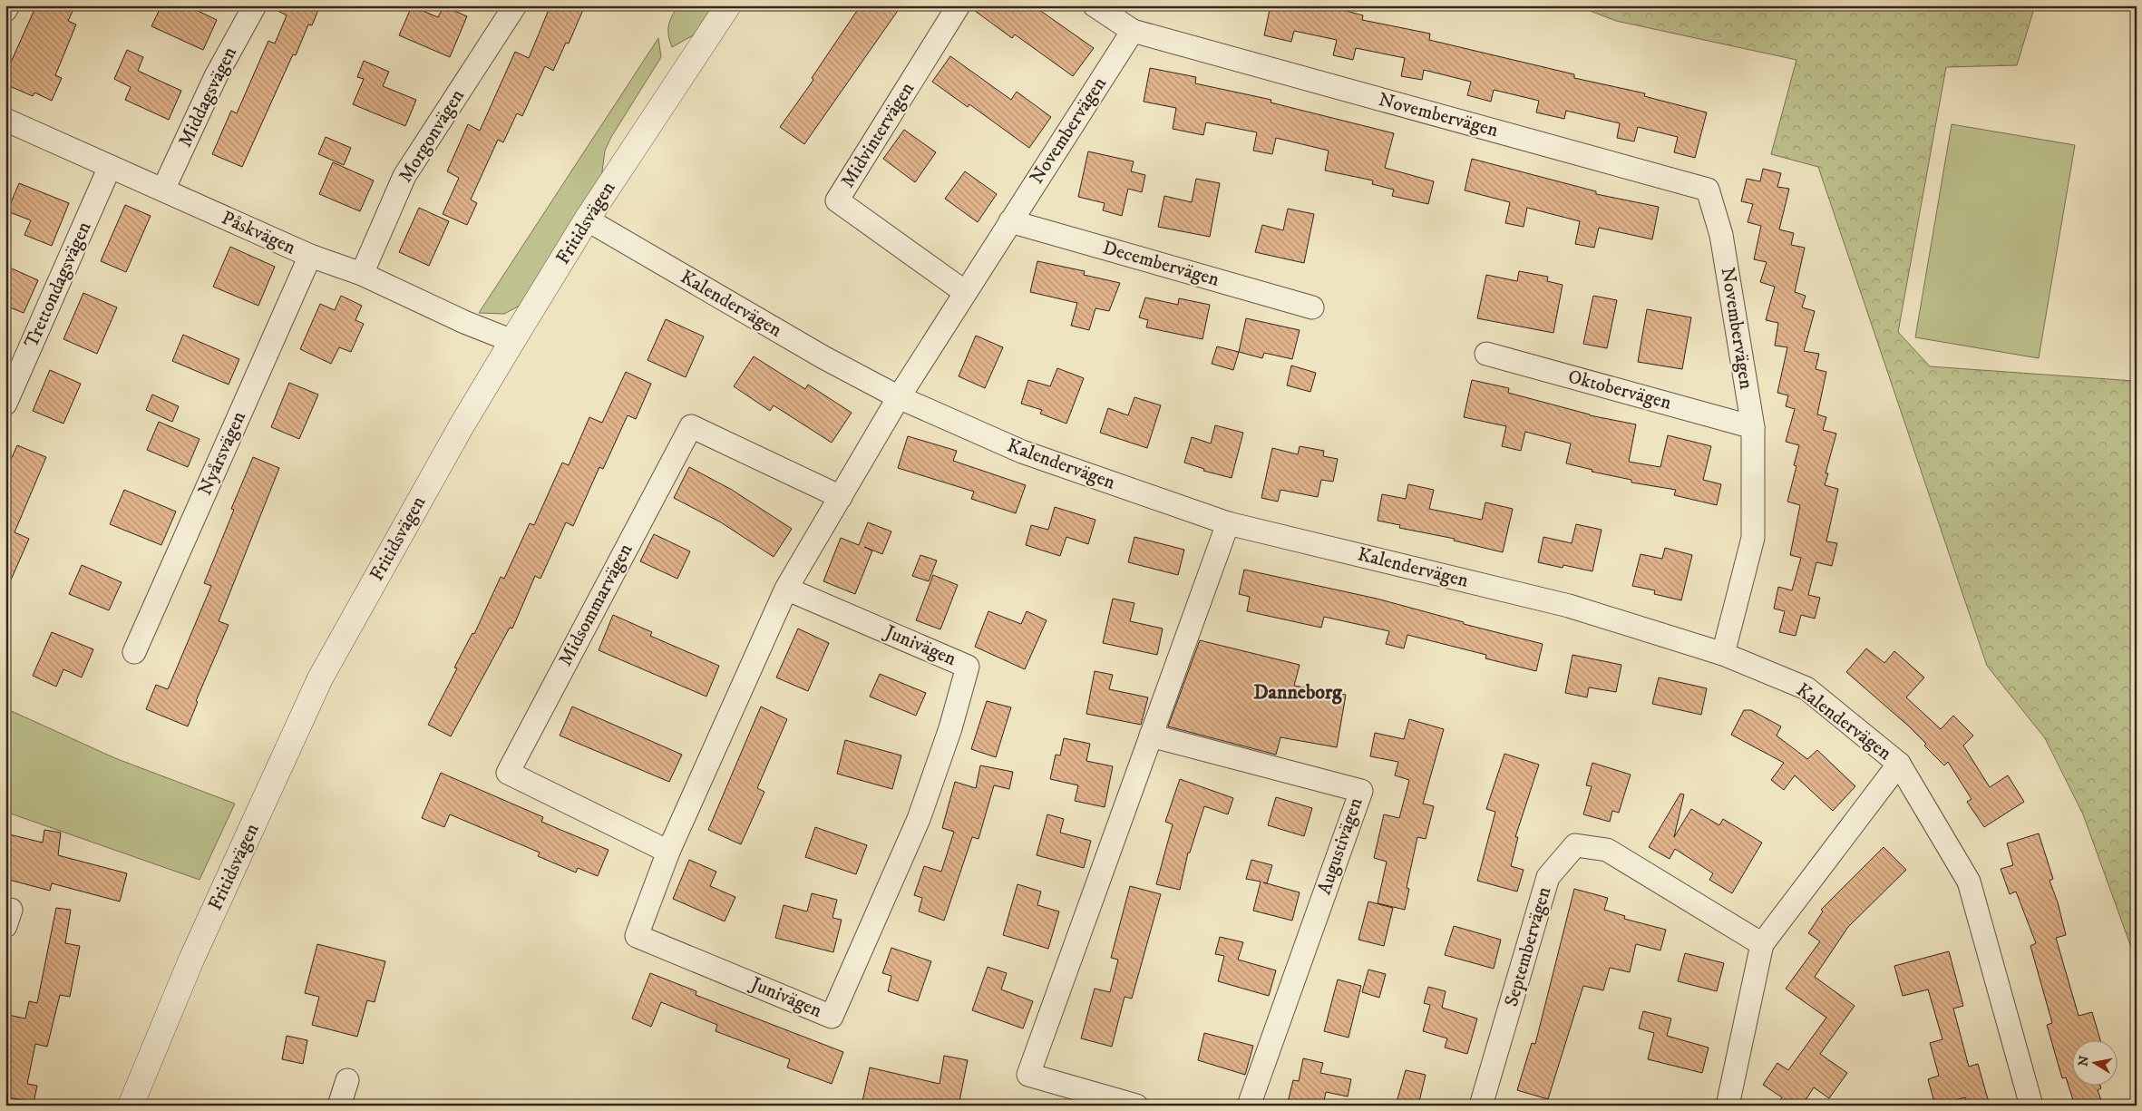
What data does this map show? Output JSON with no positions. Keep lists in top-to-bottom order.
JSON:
{
  "streets": {
    "street": [
      "Middagsvägen",
      "Novembervägen",
      "Midvintervägen",
      "Morgonvägen",
      "Fritidsvägen",
      "Påskvägen",
      "Decembervägen",
      "Trettondagsvägen",
      "Kalendervägen",
      "Oktobervägen",
      "Nyårsvägen",
      "Midsommarvägen",
      "Junivägen",
      "Augustivägen",
      "Septembervägen"
    ]
  },
  "crossings": [
    ["Middagsvägen", "Påskvägen"],
    ["Novembervägen", "Midvintervägen"],
    ["Novembervägen", "Decembervägen"],
    ["Novembervägen", "Kalendervägen"],
    ["Novembervägen", "Oktobervägen"],
    ["Novembervägen", "Junivägen"],
    ["Morgonvägen", "Påskvägen"],
    ["Fritidsvägen", "Påskvägen"],
    ["Fritidsvägen", "Kalendervägen"],
    ["Påskvägen", "Trettondagsvägen"],
    ["Påskvägen", "Nyårsvägen"],
    ["Kalendervägen", "Junivägen"],
    ["Midsommarvägen", "Junivägen"]
  ],
  "districts": ["Danneborg"],
  "north": "left"
}
